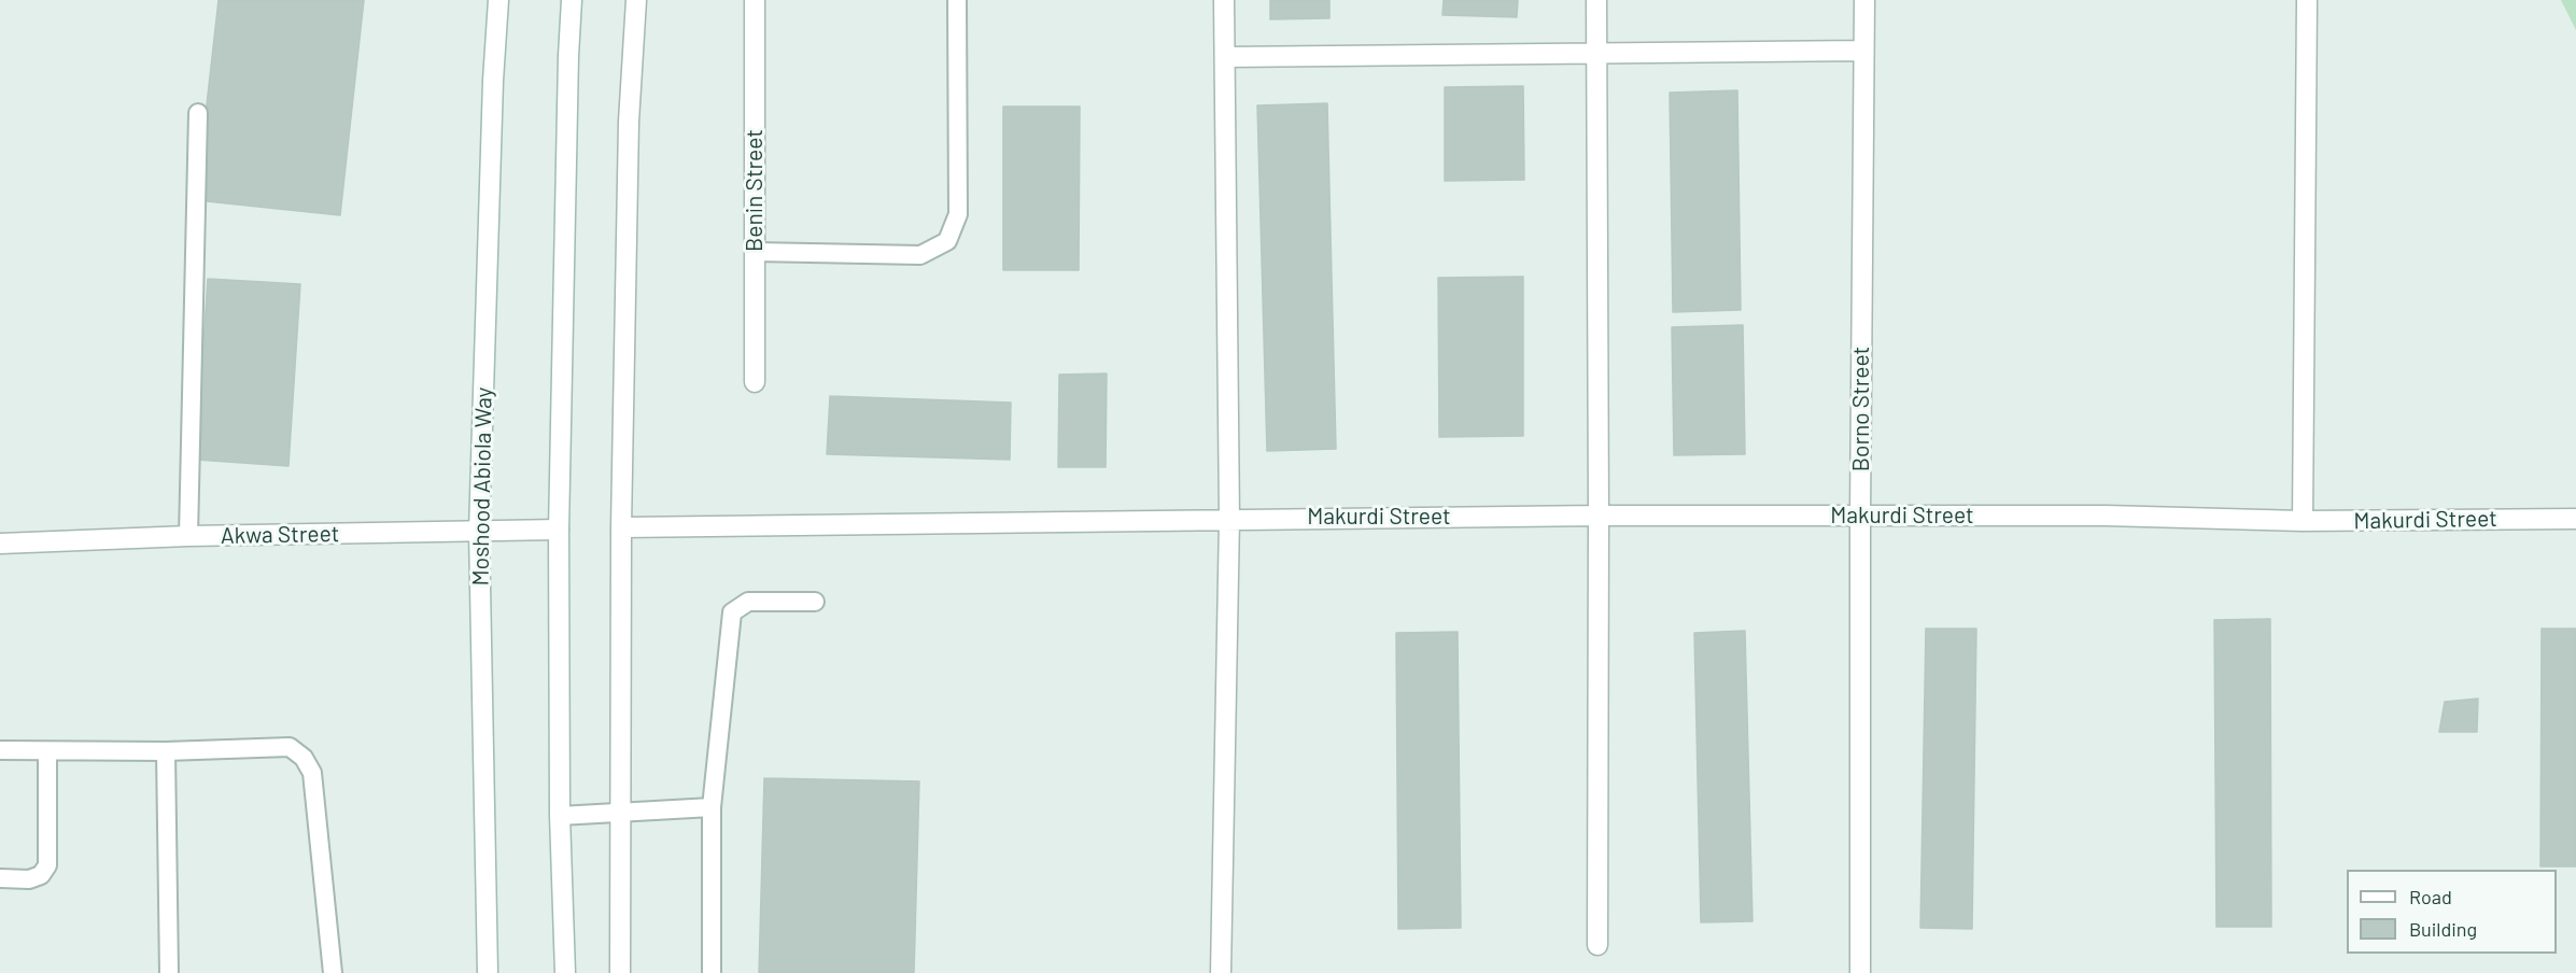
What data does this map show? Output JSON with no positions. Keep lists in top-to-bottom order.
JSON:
{
  "streets": {
    "street": [
      "Benin Street",
      "Borno Street",
      "Moshood Abiola Way",
      "Makurdi Street",
      "Akwa Street"
    ]
  },
  "crossings": [
    ["Borno Street", "Makurdi Street"],
    ["Moshood Abiola Way", "Akwa Street"]
  ],
  "legend": ["Road", "Building"]
}
